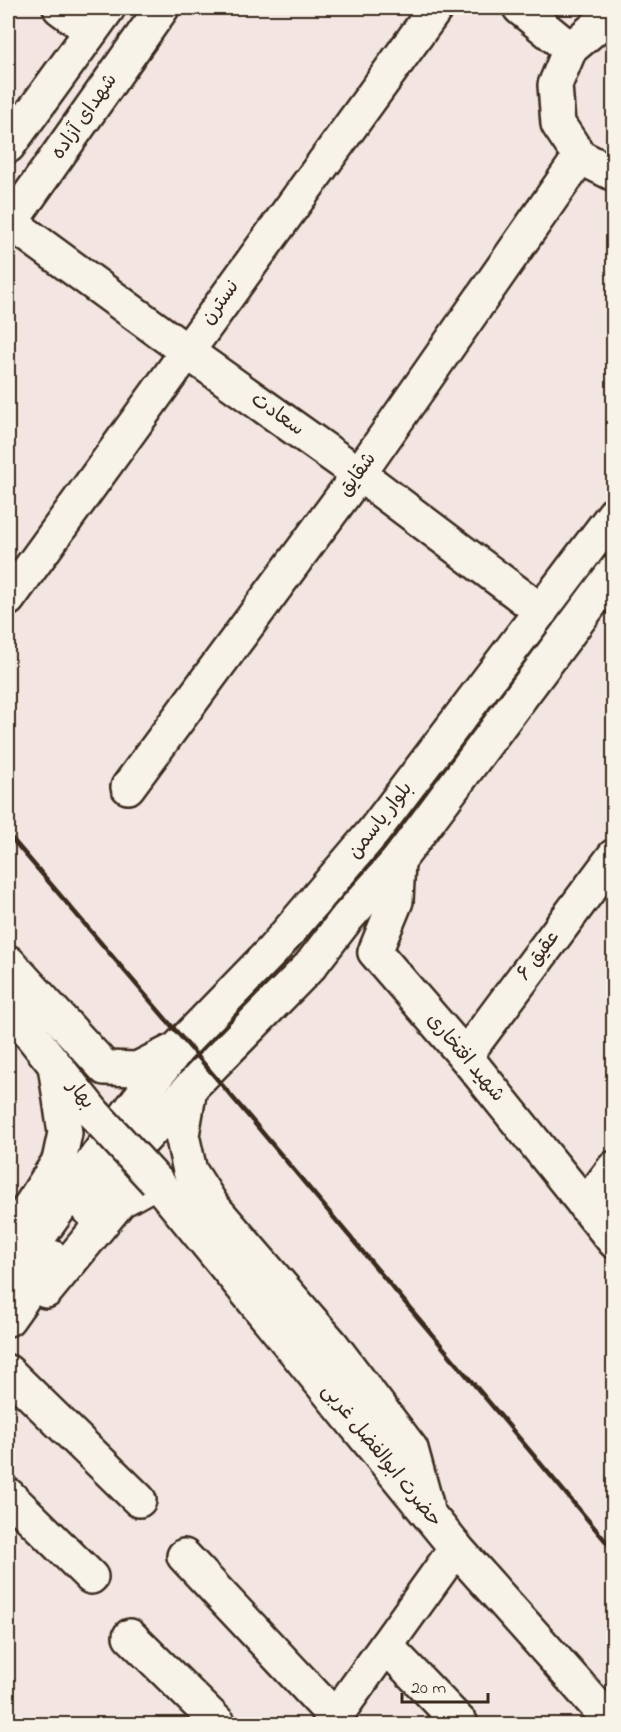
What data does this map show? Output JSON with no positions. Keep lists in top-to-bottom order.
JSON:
{
  "streets": {
    "street": [
      "شهدای آزاده",
      "نسترن",
      "سعادت",
      "شقایق",
      "بلوار یاسمن",
      "عقیق ۶",
      "شهید افتخاری",
      "بهار",
      "حضرت ابوالفضل غربی"
    ]
  },
  "crossings": [
    ["شهدای آزاده", "سعادت"],
    ["نسترن", "سعادت"],
    ["سعادت", "شقایق"],
    ["سعادت", "بلوار یاسمن"],
    ["بلوار یاسمن", "شهید افتخاری"],
    ["عقیق ۶", "شهید افتخاری"],
    ["بهار", "حضرت ابوالفضل غربی"]
  ],
  "scale_bar": "20 m"
}
